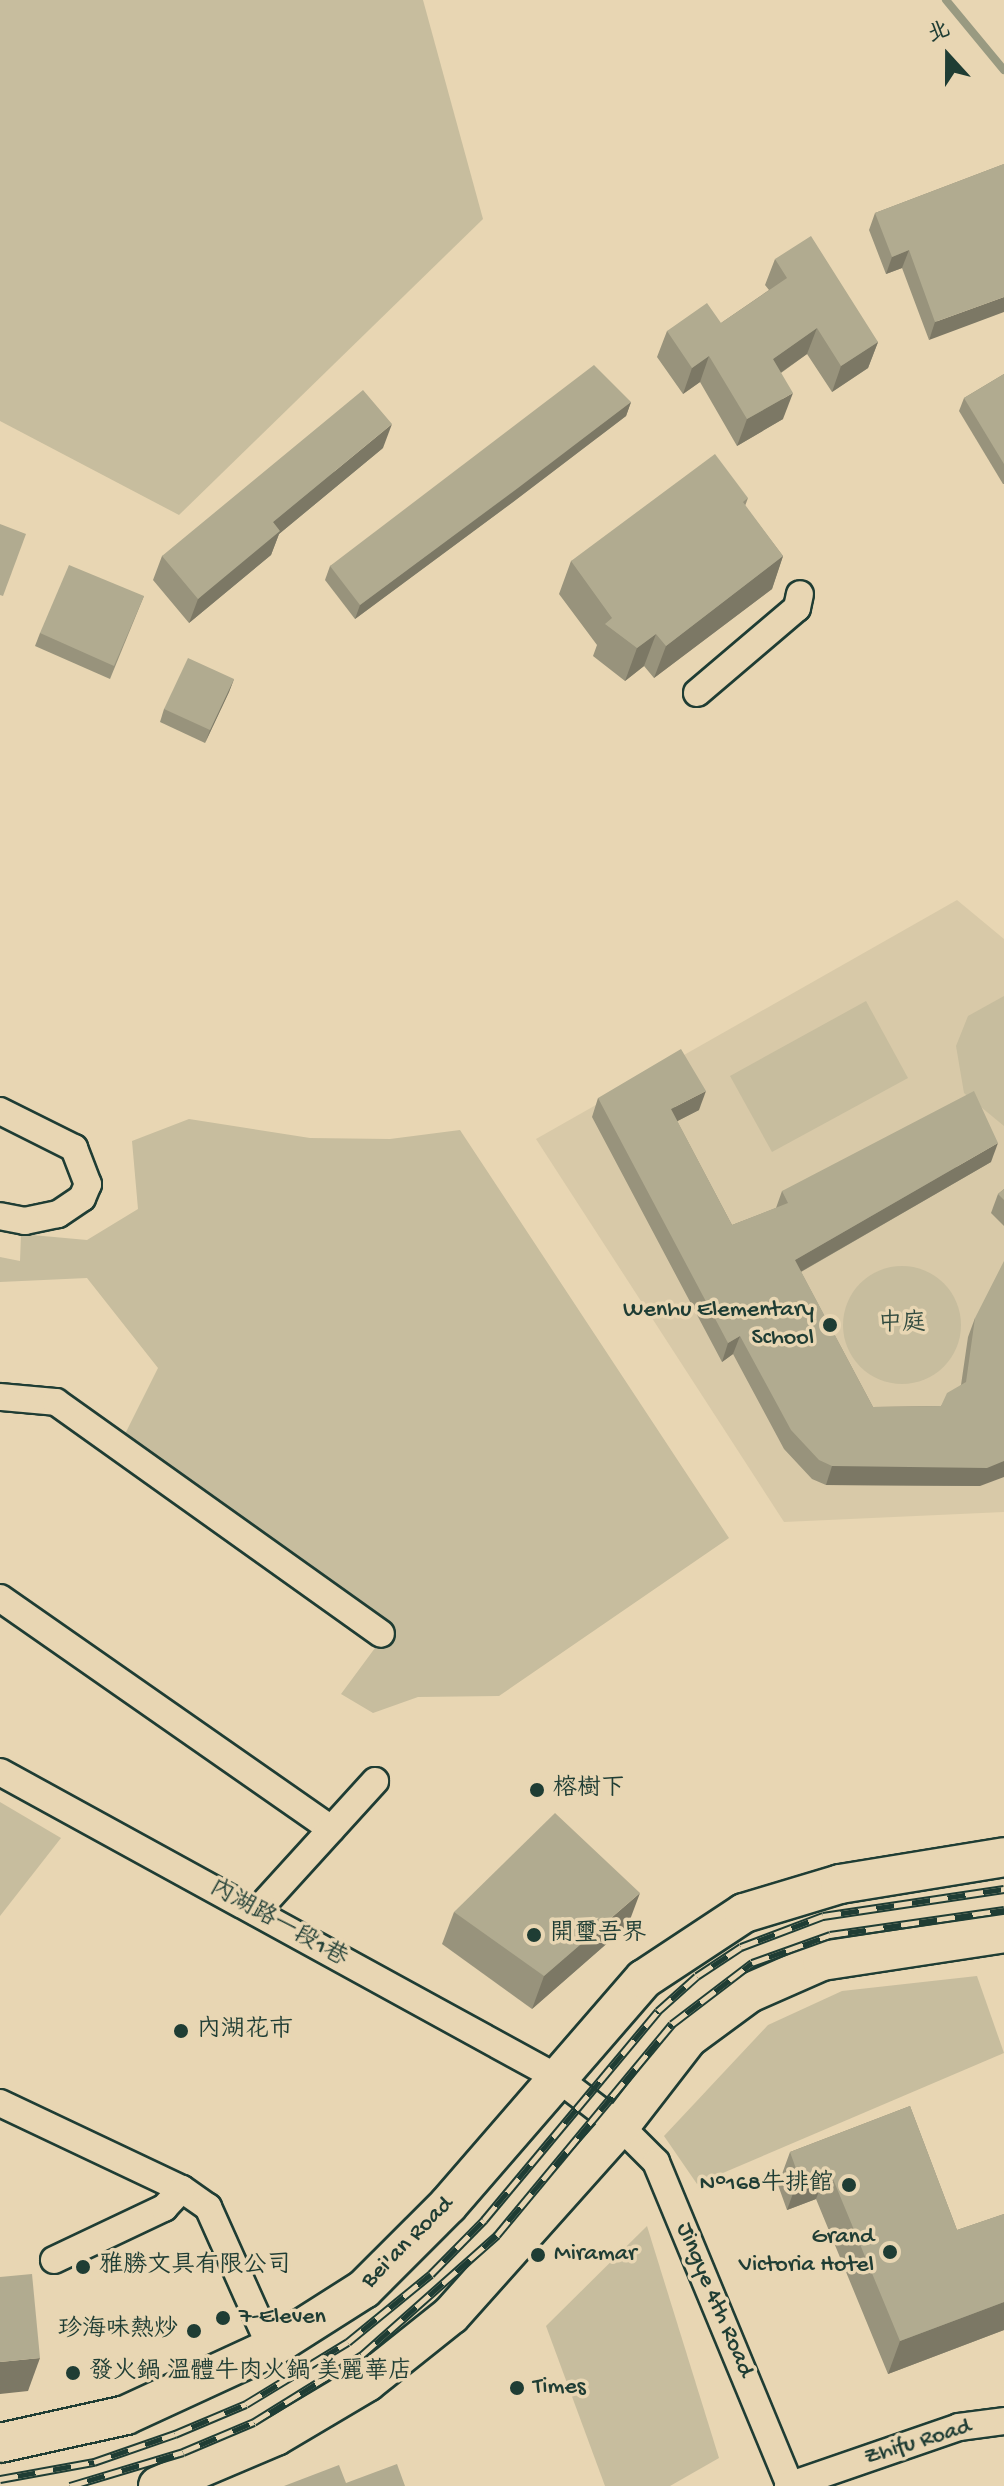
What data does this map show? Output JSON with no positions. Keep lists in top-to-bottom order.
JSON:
{
  "streets": {
    "main road": ["Bei'an Road"],
    "street": ["內湖路一段1巷", "Jingye 4th Road", "Zhifu Road"]
  },
  "crossings": [
    ["內湖路一段1巷", "Bei'an Road"],
    ["內湖路一段1巷", "Jingye 4th Road"],
    ["Jingye 4th Road", "Zhifu Road"]
  ],
  "parks": ["中庭"],
  "places": [
    "Wenhu Elementary School",
    "榕樹下",
    "開璽吾界",
    "內湖花市",
    "N°168牛排館",
    "Grand Victoria Hotel",
    "Miramar",
    "雅勝文具有限公司",
    "7-Eleven",
    "珍海味熱炒",
    "發火鍋 溫體牛肉火鍋 美麗華店",
    "Times"
  ],
  "north": "top"
}
